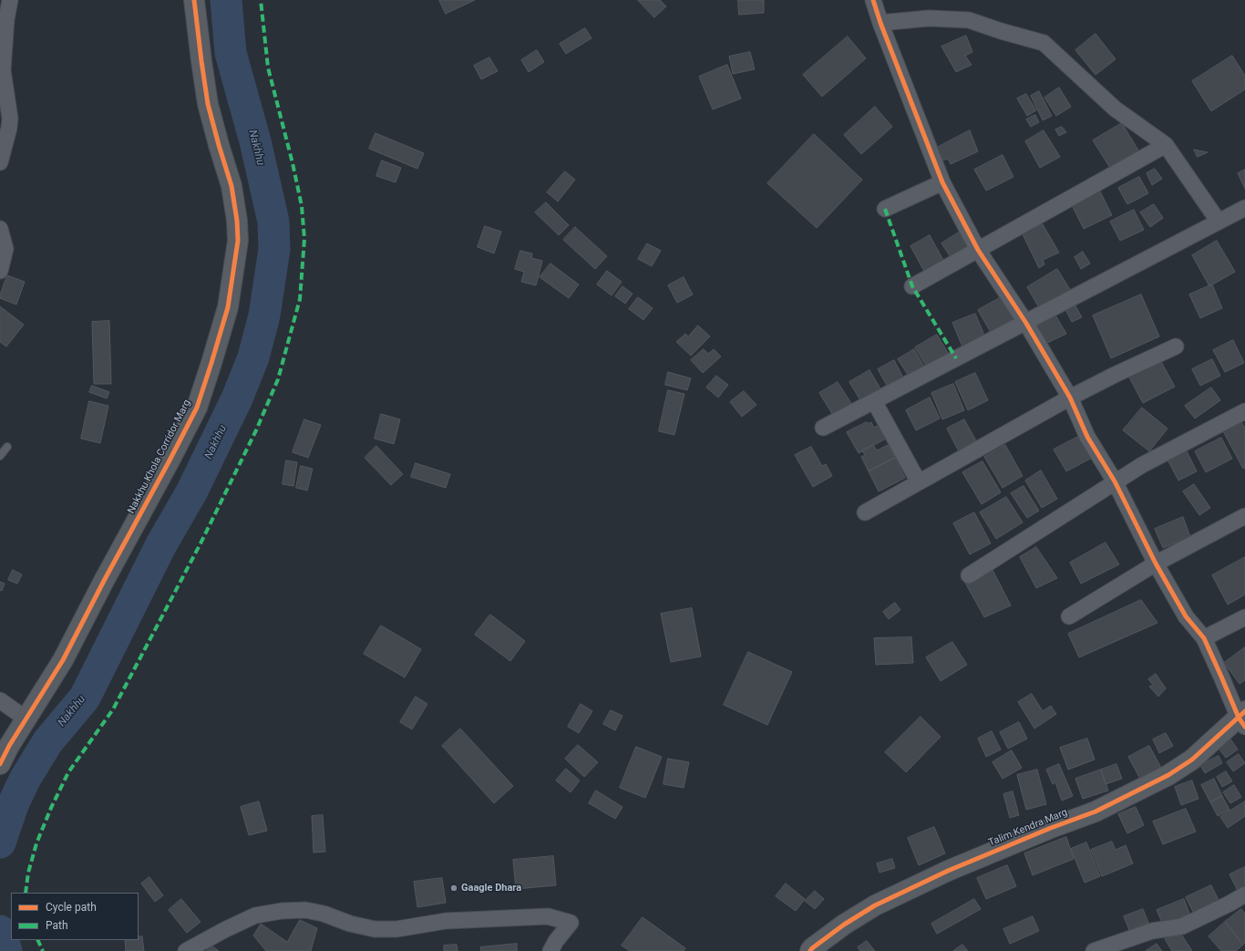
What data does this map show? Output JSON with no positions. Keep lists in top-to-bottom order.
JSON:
{
  "streets": {
    "street": ["Nakkhu Khola Corridor Marg", "Talim Kendra Marg"]
  },
  "water": ["Nakhhu"],
  "places": ["Gaagle Dhara"],
  "legend": ["Cycle path", "Path"]
}
